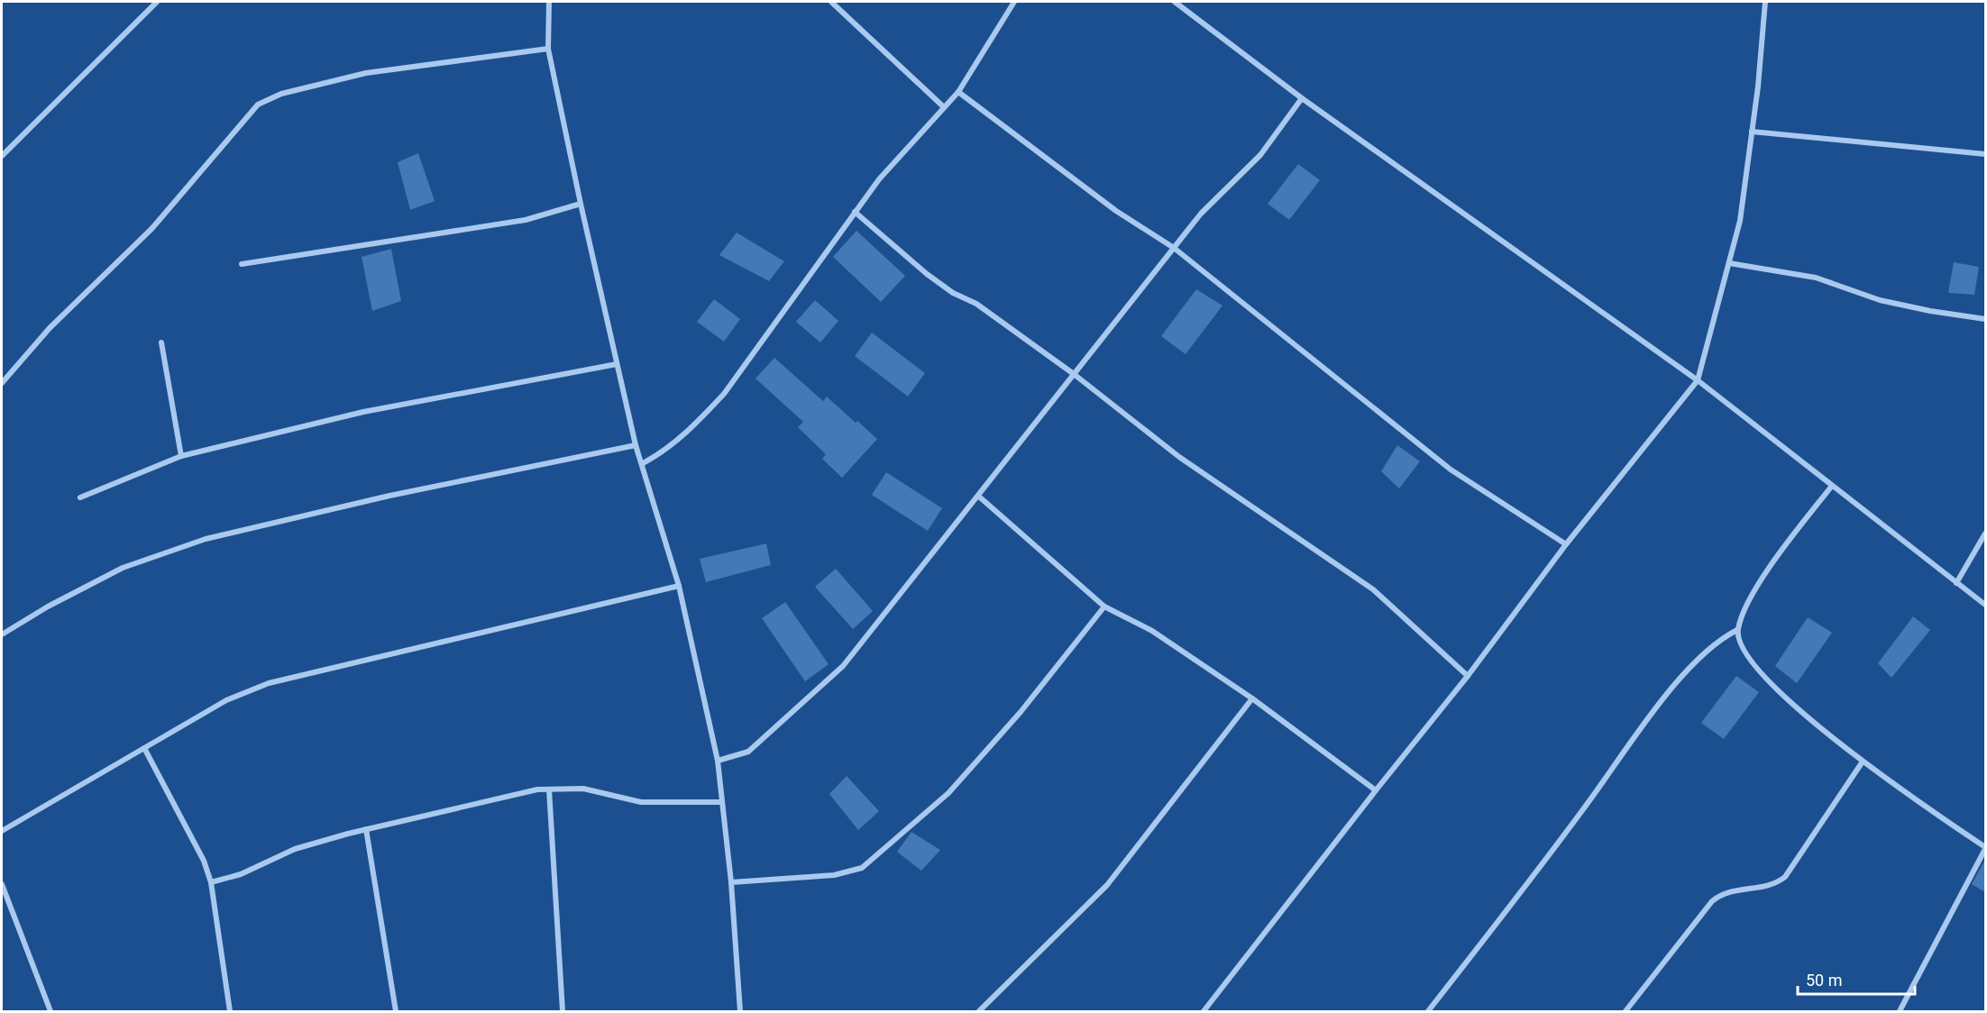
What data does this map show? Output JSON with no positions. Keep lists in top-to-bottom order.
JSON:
{
  "scale_bar": "50 m"
}
